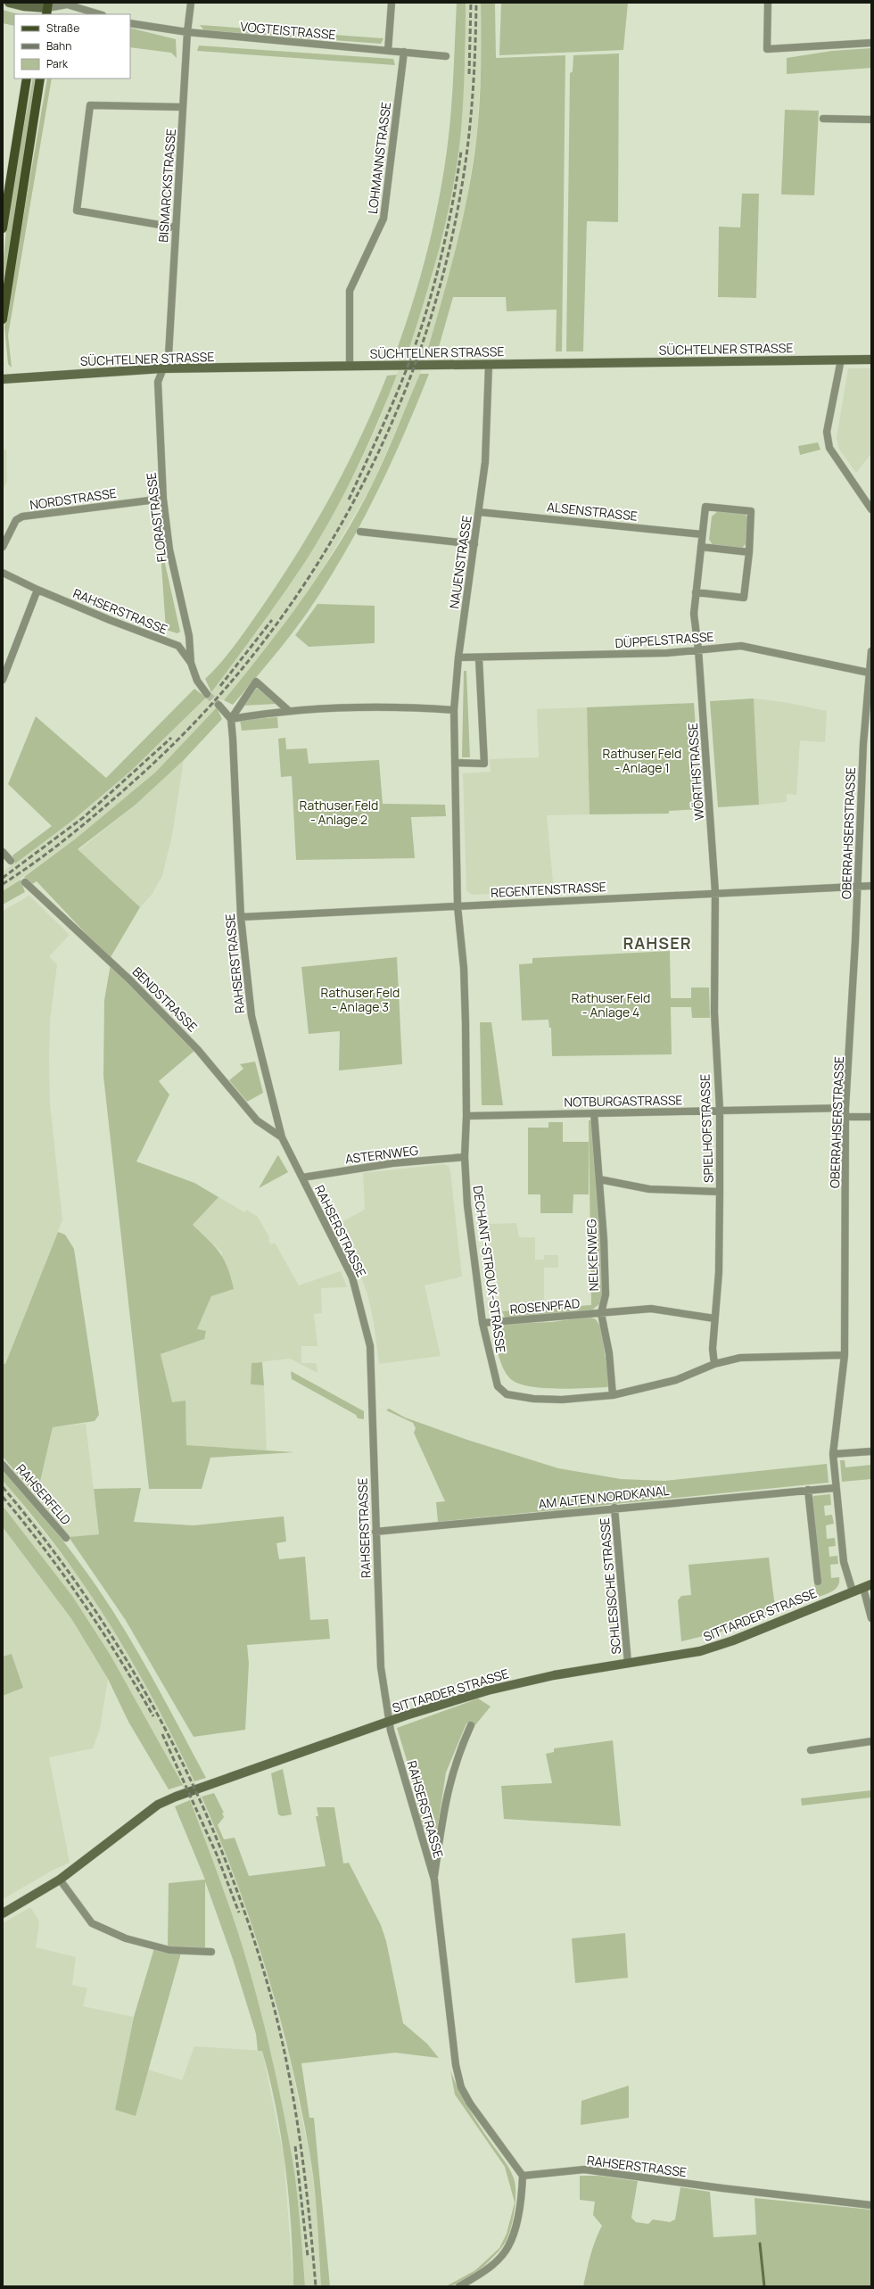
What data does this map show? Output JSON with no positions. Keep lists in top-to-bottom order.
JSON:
{
  "streets": {
    "street": [
      "VOGTEISTRASSE",
      "LOHMANNSTRASSE",
      "BISMARCKSTRASSE",
      "SÜCHTELNER STRASSE",
      "NORDSTRASSE",
      "ALSENSTRASSE",
      "FLORASTRASSE",
      "NAUENSTRASSE",
      "RAHSERSTRASSE",
      "DÜPPELSTRASSE",
      "WÖRTHSTRASSE",
      "OBERRAHSERSTRASSE",
      "REGENTENSTRASSE",
      "BENDSTRASSE",
      "NOTBURGASTRASSE",
      "SPIELHOFSTRASSE",
      "ASTERNWEG",
      "NELKENWEG",
      "DECHANT-STROUX-STRASSE",
      "ROSENPFAD",
      "RAHSERFELD",
      "AM ALTEN NORDKANAL",
      "SCHLESISCHE STRASSE",
      "SITTARDER STRASSE"
    ]
  },
  "crossings": [
    ["VOGTEISTRASSE", "LOHMANNSTRASSE"],
    ["VOGTEISTRASSE", "BISMARCKSTRASSE"],
    ["LOHMANNSTRASSE", "SÜCHTELNER STRASSE"],
    ["BISMARCKSTRASSE", "SÜCHTELNER STRASSE"],
    ["BISMARCKSTRASSE", "FLORASTRASSE"],
    ["SÜCHTELNER STRASSE", "FLORASTRASSE"],
    ["SÜCHTELNER STRASSE", "NAUENSTRASSE"],
    ["NORDSTRASSE", "FLORASTRASSE"],
    ["ALSENSTRASSE", "NAUENSTRASSE"],
    ["FLORASTRASSE", "RAHSERSTRASSE"],
    ["NAUENSTRASSE", "DÜPPELSTRASSE"],
    ["NAUENSTRASSE", "REGENTENSTRASSE"],
    ["NAUENSTRASSE", "DECHANT-STROUX-STRASSE"],
    ["RAHSERSTRASSE", "REGENTENSTRASSE"],
    ["RAHSERSTRASSE", "BENDSTRASSE"],
    ["RAHSERSTRASSE", "ASTERNWEG"],
    ["RAHSERSTRASSE", "AM ALTEN NORDKANAL"],
    ["RAHSERSTRASSE", "SITTARDER STRASSE"],
    ["DÜPPELSTRASSE", "WÖRTHSTRASSE"],
    ["DÜPPELSTRASSE", "OBERRAHSERSTRASSE"],
    ["WÖRTHSTRASSE", "REGENTENSTRASSE"],
    ["WÖRTHSTRASSE", "SPIELHOFSTRASSE"],
    ["OBERRAHSERSTRASSE", "REGENTENSTRASSE"],
    ["OBERRAHSERSTRASSE", "NOTBURGASTRASSE"],
    ["OBERRAHSERSTRASSE", "DECHANT-STROUX-STRASSE"],
    ["OBERRAHSERSTRASSE", "AM ALTEN NORDKANAL"],
    ["OBERRAHSERSTRASSE", "SITTARDER STRASSE"],
    ["REGENTENSTRASSE", "SPIELHOFSTRASSE"],
    ["REGENTENSTRASSE", "DECHANT-STROUX-STRASSE"],
    ["NOTBURGASTRASSE", "SPIELHOFSTRASSE"],
    ["NOTBURGASTRASSE", "NELKENWEG"],
    ["NOTBURGASTRASSE", "DECHANT-STROUX-STRASSE"],
    ["SPIELHOFSTRASSE", "DECHANT-STROUX-STRASSE"],
    ["SPIELHOFSTRASSE", "ROSENPFAD"],
    ["ASTERNWEG", "DECHANT-STROUX-STRASSE"],
    ["NELKENWEG", "DECHANT-STROUX-STRASSE"],
    ["NELKENWEG", "ROSENPFAD"],
    ["DECHANT-STROUX-STRASSE", "ROSENPFAD"],
    ["AM ALTEN NORDKANAL", "SCHLESISCHE STRASSE"],
    ["SCHLESISCHE STRASSE", "SITTARDER STRASSE"]
  ],
  "districts": ["RAHSER"],
  "parks": [
    "Rathuser Feld - Anlage 1",
    "Rathuser Feld - Anlage 2",
    "Rathuser Feld - Anlage 3",
    "Rathuser Feld - Anlage 4"
  ],
  "legend": ["Straße", "Bahn", "Park"]
}
